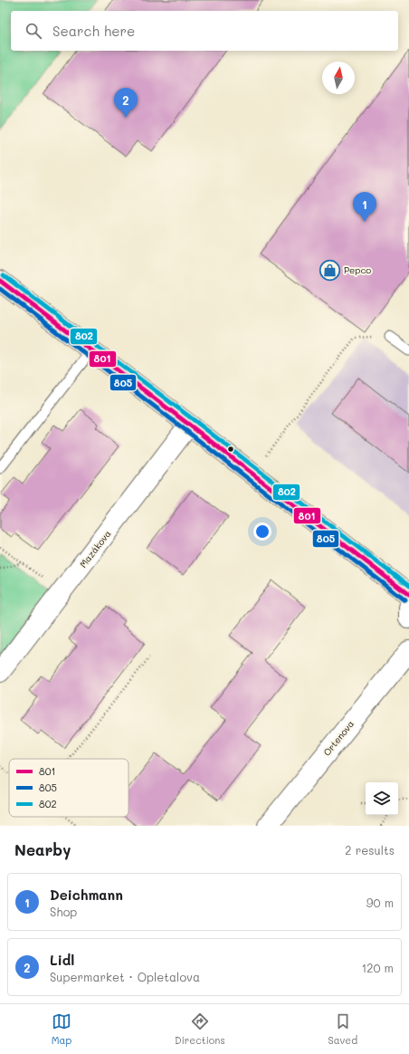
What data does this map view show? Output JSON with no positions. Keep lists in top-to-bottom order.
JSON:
{
  "streets": {
    "street": ["Mazákova", "Ortenova"]
  },
  "places": {
    "shop": ["Pepco"]
  },
  "lines": ["transit line 802", "transit line 801", "transit line 805"],
  "legend": ["801", "805", "802"],
  "north": "top",
  "page": {
    "search": "Search here",
    "pins": ["2", "1"],
    "heading": ["Nearby", "2 results"],
    "list": [
      {
        "mark": "1",
        "name": "Deichmann",
        "note": "Shop",
        "value": "90 m"
      },
      {
        "mark": "2",
        "name": "Lidl",
        "note": "Supermarket · Opletalova",
        "value": "120 m"
      }
    ],
    "nav": ["Map", "Directions", "Saved"]
  }
}
